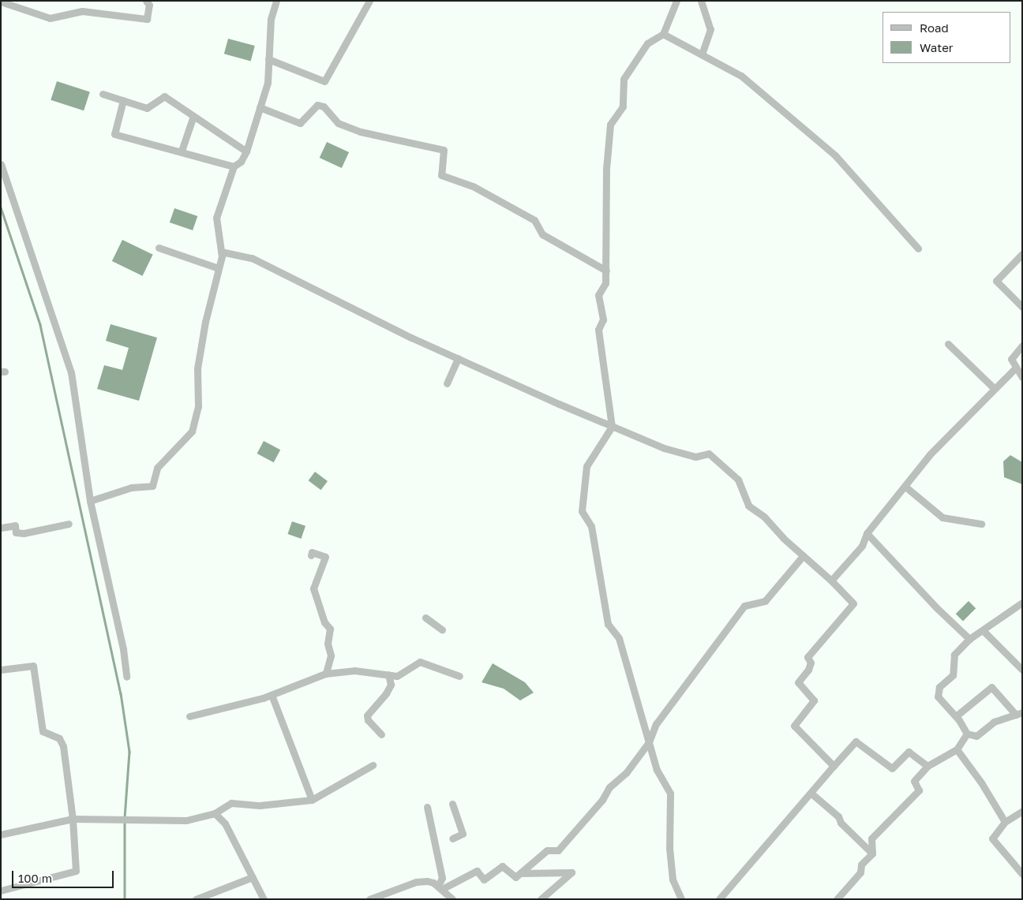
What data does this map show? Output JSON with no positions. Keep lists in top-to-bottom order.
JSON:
{
  "legend": ["Road", "Water"],
  "scale_bar": "100 m"
}
